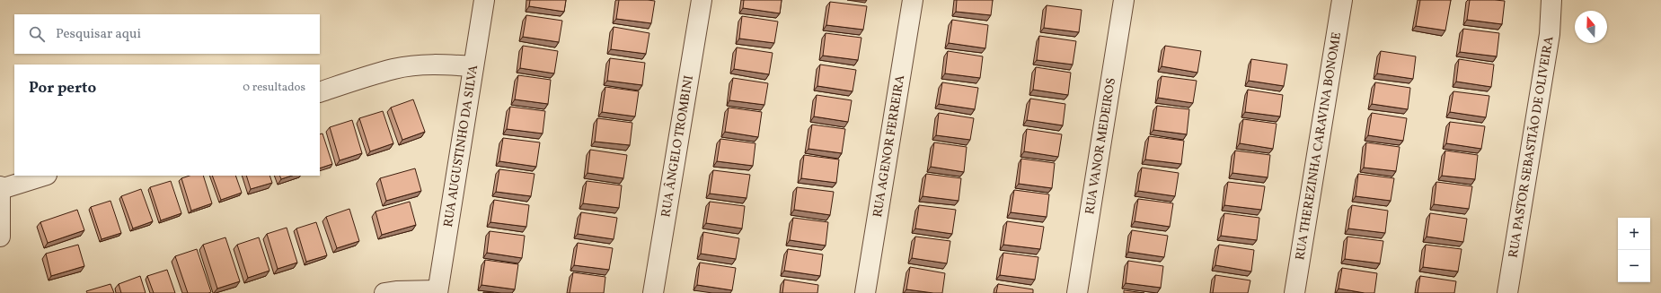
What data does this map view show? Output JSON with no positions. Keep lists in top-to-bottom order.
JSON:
{
  "streets": {
    "street": [
      "RUA AUGUSTINHO DA SILVA",
      "RUA ÂNGELO TROMBINI",
      "RUA AGENOR FERREIRA",
      "RUA VANOR MEDEIROS",
      "RUA THEREZINHA CARAVINA BONOME",
      "RUA PASTOR SEBASTIÃO DE OLIVEIRA"
    ]
  },
  "north": "top",
  "page": {
    "search": "Pesquisar aqui",
    "heading": ["Por perto", "0 resultados"],
    "map_buttons": ["+", "−"]
  }
}
